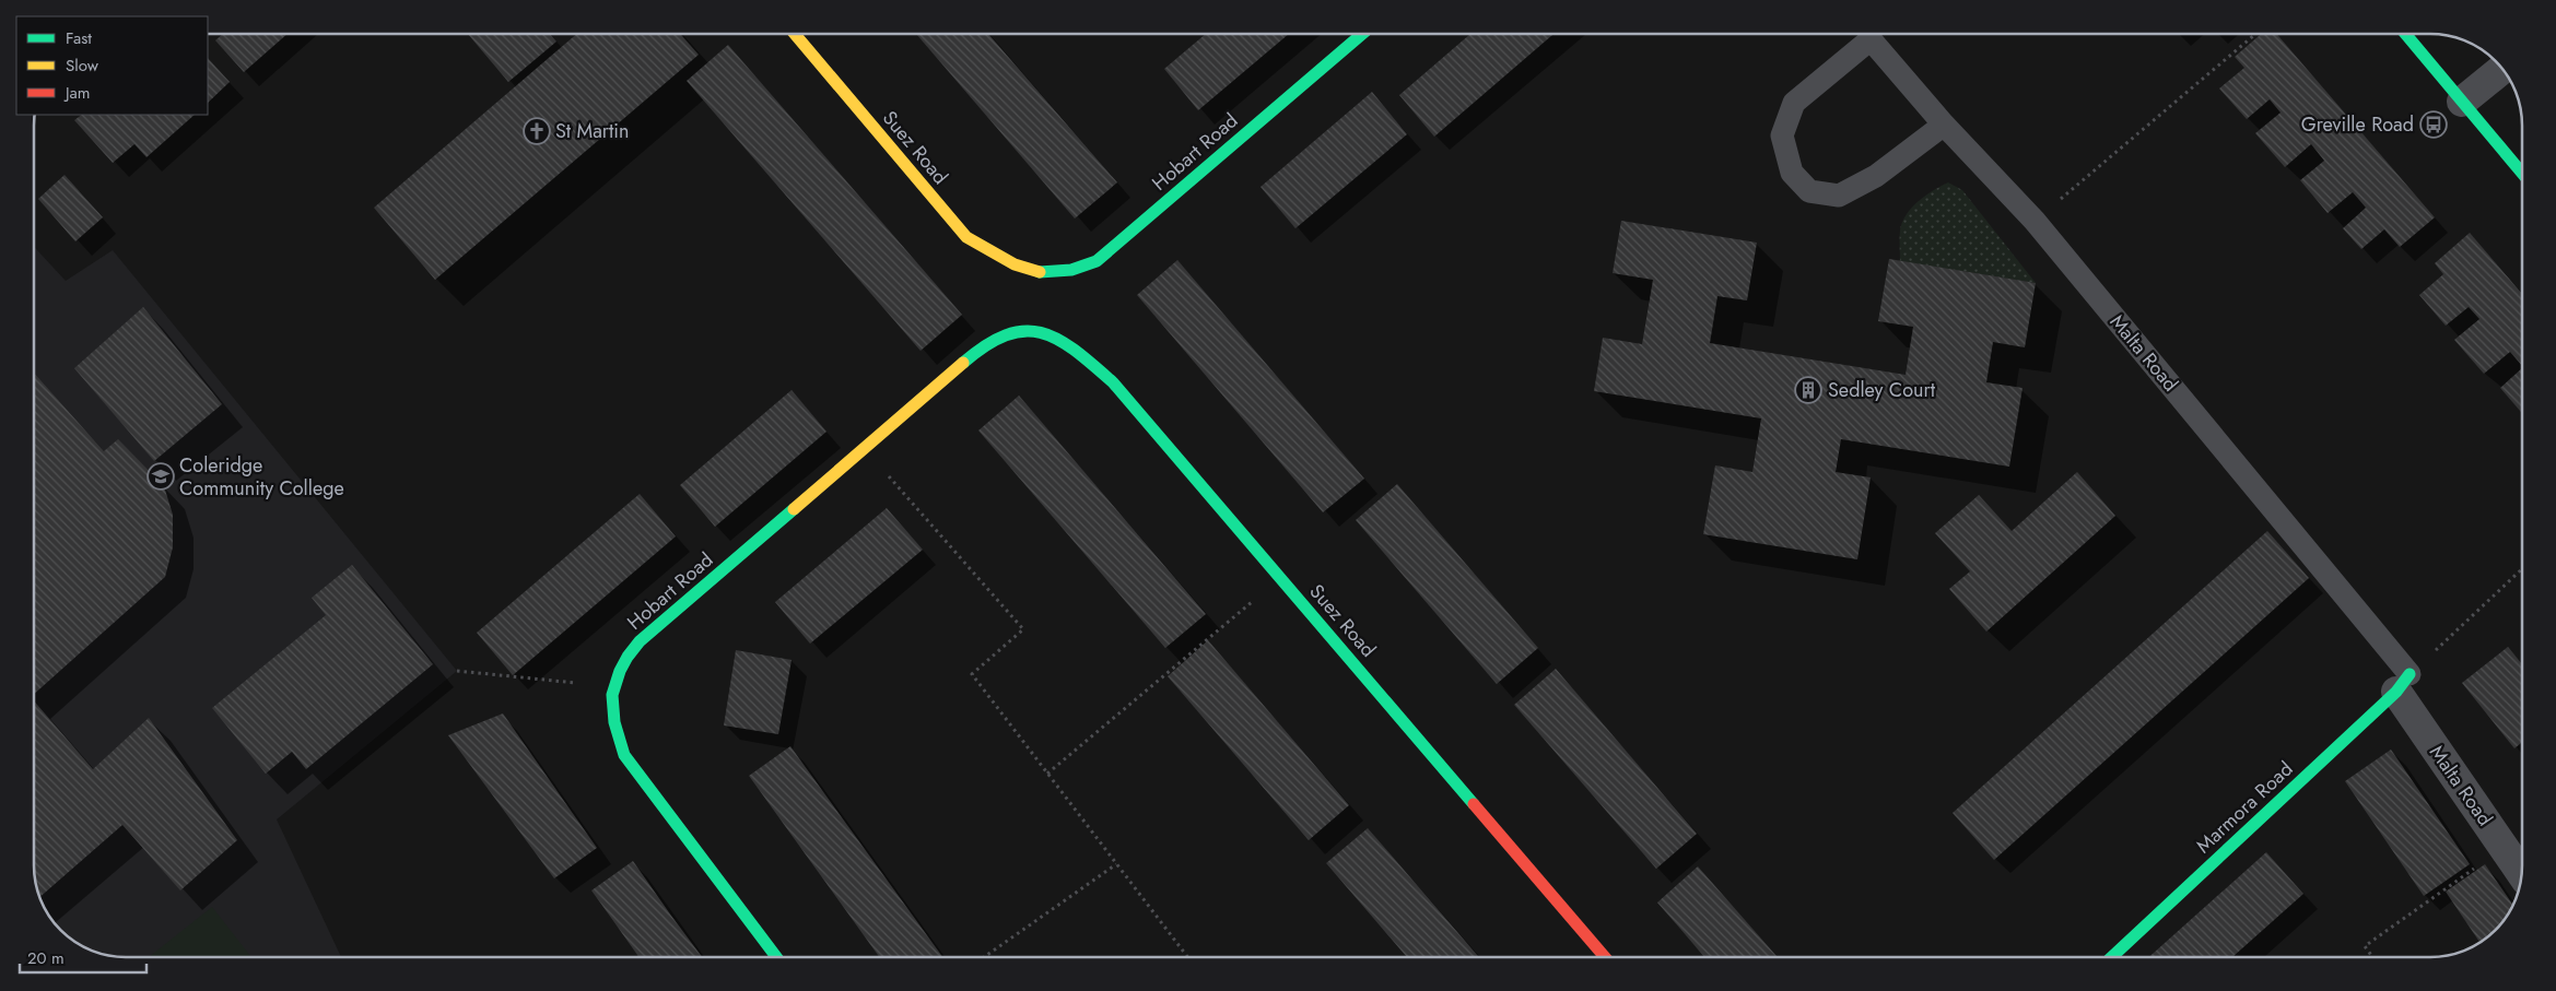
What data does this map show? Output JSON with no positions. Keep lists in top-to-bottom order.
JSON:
{
  "streets": {
    "street": [
      "Suez Road",
      "Hobart Road",
      "Malta Road",
      "Marmora Road"
    ]
  },
  "crossings": [
    ["Suez Road", "Hobart Road"],
    ["Malta Road", "Marmora Road"]
  ],
  "places": {
    "bus stop": ["Greville Road"],
    "church": ["St Martin"],
    "building": ["Sedley Court"],
    "school or university": ["Coleridge Community College"]
  },
  "legend": ["Fast", "Slow", "Jam"],
  "scale_bar": "20 m"
}
